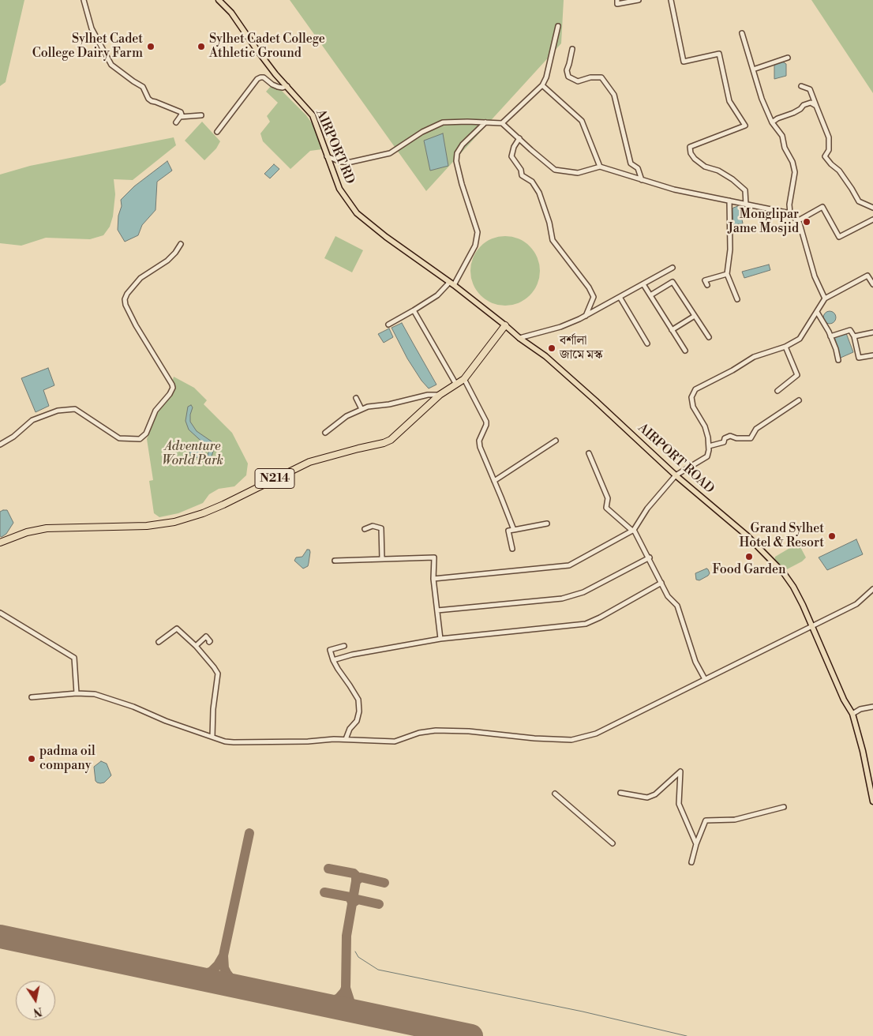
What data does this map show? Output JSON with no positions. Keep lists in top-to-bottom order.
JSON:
{
  "streets": {
    "highway": ["N214"],
    "main road": ["AIRPORT RD", "AIRPORT ROAD"]
  },
  "crossings": [
    ["AIRPORT RD", "AIRPORT ROAD"],
    ["AIRPORT RD", "N214"],
    ["AIRPORT ROAD", "N214"]
  ],
  "parks": ["Adventure World Park"],
  "places": [
    "Sylhet Cadet College Dairy Farm",
    "Sylhet Cadet College Athletic Ground",
    "Monglipar Jame Mosjid",
    "বর্শালা জামে মস্ক",
    "Grand Sylhet Hotel & Resort",
    "Food Garden",
    "padma oil company"
  ],
  "north": "bottom"
}
